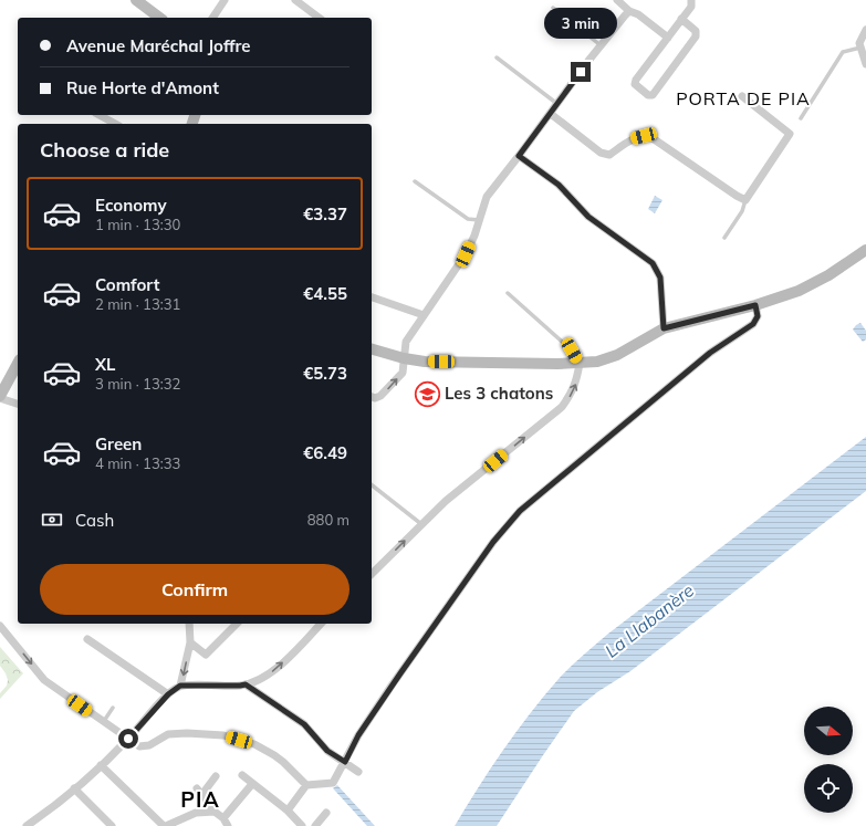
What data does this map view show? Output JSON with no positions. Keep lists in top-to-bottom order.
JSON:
{
  "districts": ["PORTA DE PIA", "PIA"],
  "water": ["La Llabanère"],
  "places": {
    "school or university": ["Les 3 chatons"]
  },
  "north": "right",
  "page": {
    "bubble": "3 min",
    "banner": ["Avenue Maréchal Joffre", "Rue Horte d'Amont"],
    "heading": "Choose a ride",
    "list": [
      {
        "name": "Economy",
        "note": "1 min · 13:30",
        "value": "€3.37"
      },
      {
        "name": "Comfort",
        "note": "2 min · 13:31",
        "value": "€4.55"
      },
      {
        "name": "XL",
        "note": "3 min · 13:32",
        "value": "€5.73"
      },
      {
        "name": "Green",
        "note": "4 min · 13:33",
        "value": "€6.49"
      }
    ],
    "pay": ["Cash", "880 m"],
    "buttons": "Confirm"
  }
}
